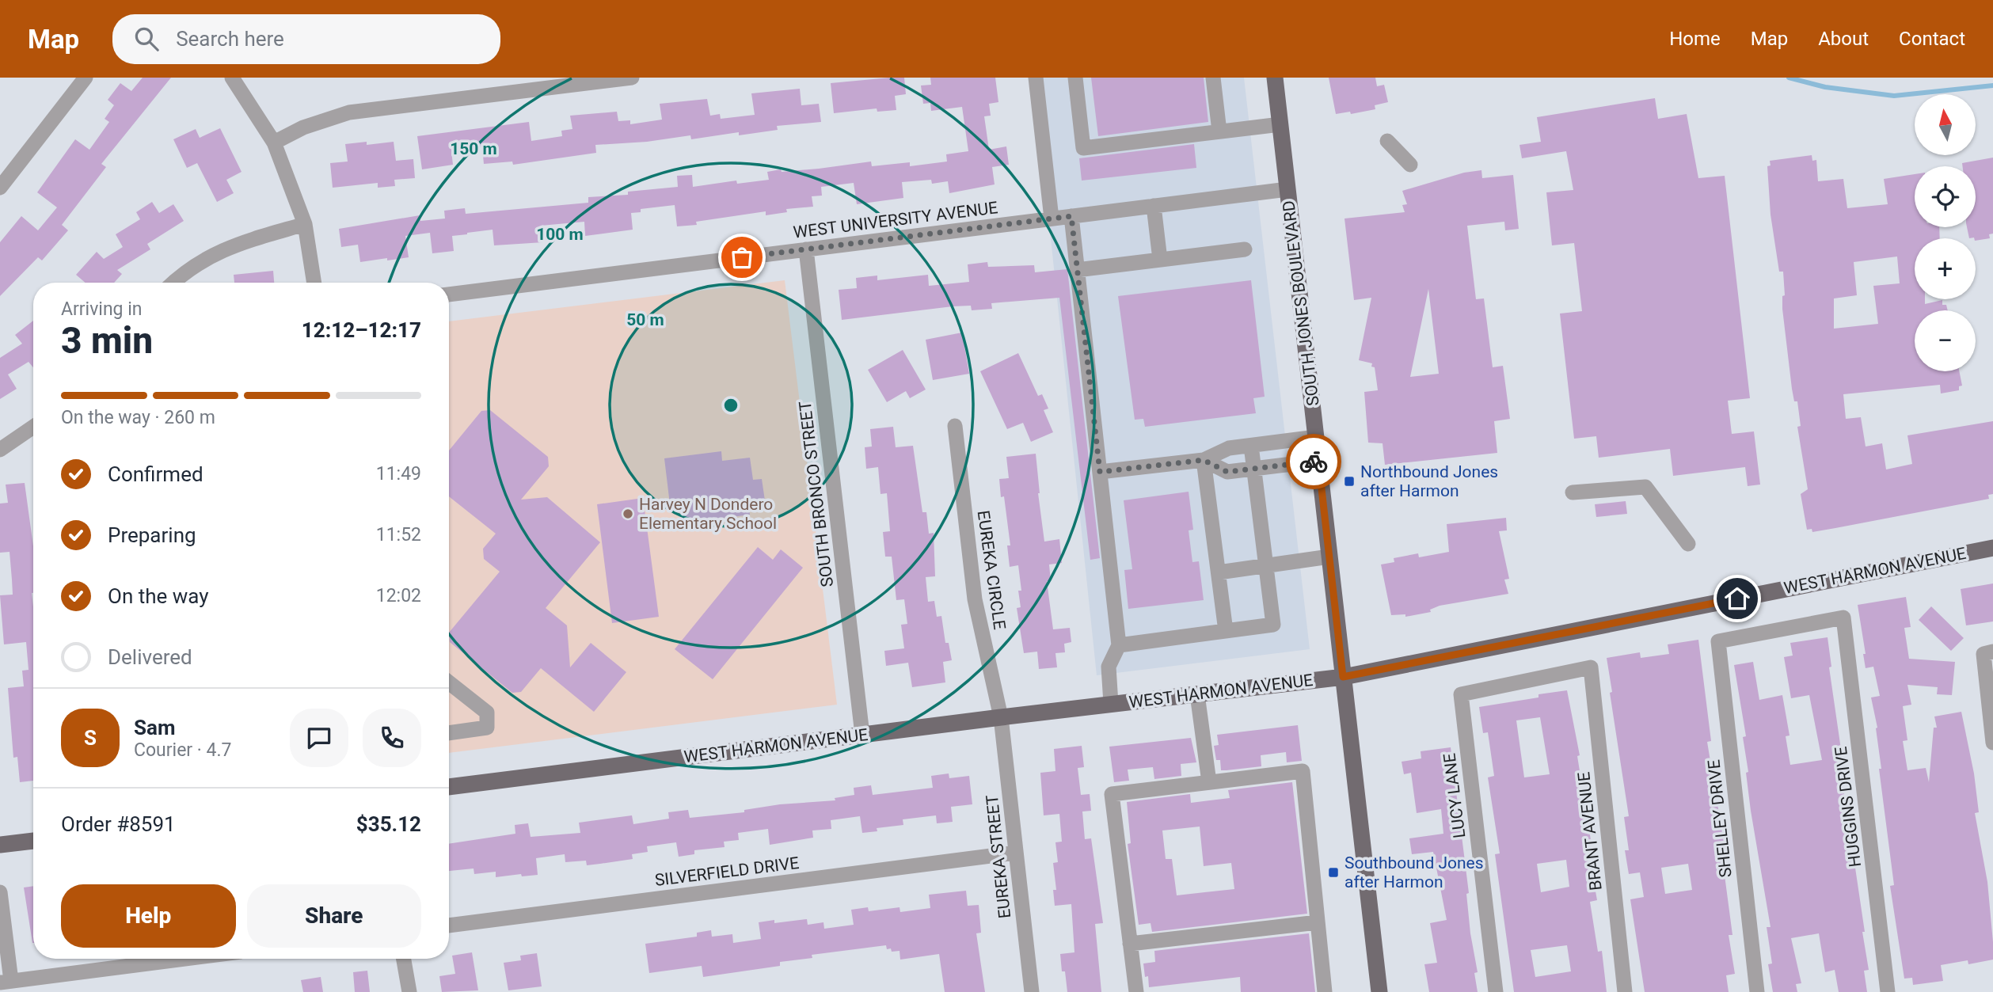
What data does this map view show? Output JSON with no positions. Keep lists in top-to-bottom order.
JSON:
{
  "streets": {
    "main road": ["SOUTH JONES BOULEVARD", "WEST HARMON AVENUE"],
    "street": [
      "WEST UNIVERSITY AVENUE",
      "SOUTH BRONCO STREET",
      "EUREKA CIRCLE",
      "LUCY LANE",
      "HUGGINS DRIVE",
      "SHELLEY DRIVE",
      "BRANT AVENUE",
      "EUREKA STREET",
      "SILVERFIELD DRIVE"
    ]
  },
  "crossings": [
    ["WEST UNIVERSITY AVENUE", "SOUTH JONES BOULEVARD"],
    ["WEST UNIVERSITY AVENUE", "SOUTH BRONCO STREET"],
    ["SOUTH JONES BOULEVARD", "WEST HARMON AVENUE"],
    ["SOUTH BRONCO STREET", "WEST HARMON AVENUE"],
    ["EUREKA CIRCLE", "WEST HARMON AVENUE"],
    ["EUREKA CIRCLE", "EUREKA STREET"],
    ["WEST HARMON AVENUE", "EUREKA STREET"],
    ["LUCY LANE", "BRANT AVENUE"],
    ["HUGGINS DRIVE", "SHELLEY DRIVE"],
    ["EUREKA STREET", "SILVERFIELD DRIVE"]
  ],
  "places": {
    "transit": ["Northbound Jones after Harmon", "Southbound Jones after Harmon"],
    "other": ["Harvey N Dondero Elementary School"]
  },
  "north": "top",
  "page": {
    "header": "Map",
    "search": "Search here",
    "nav": [
      "Home",
      "Map",
      "About",
      "Contact"
    ],
    "map_buttons": ["+", "−"],
    "heading": ["3 min", "Arriving in", "12:12–12:17"],
    "panel": [
      "Sam",
      "Courier · 4.7",
      "Order #8591",
      "$35.12"
    ],
    "bar": "On the way · 260 m",
    "list": [
      ["Confirmed", "11:49"],
      ["Preparing", "11:52"],
      ["On the way", "12:02"],
      "Delivered"
    ],
    "round": "S",
    "buttons": ["Help", "Share"]
  },
  "rings": ["150 m", "100 m", "50 m"]
}
